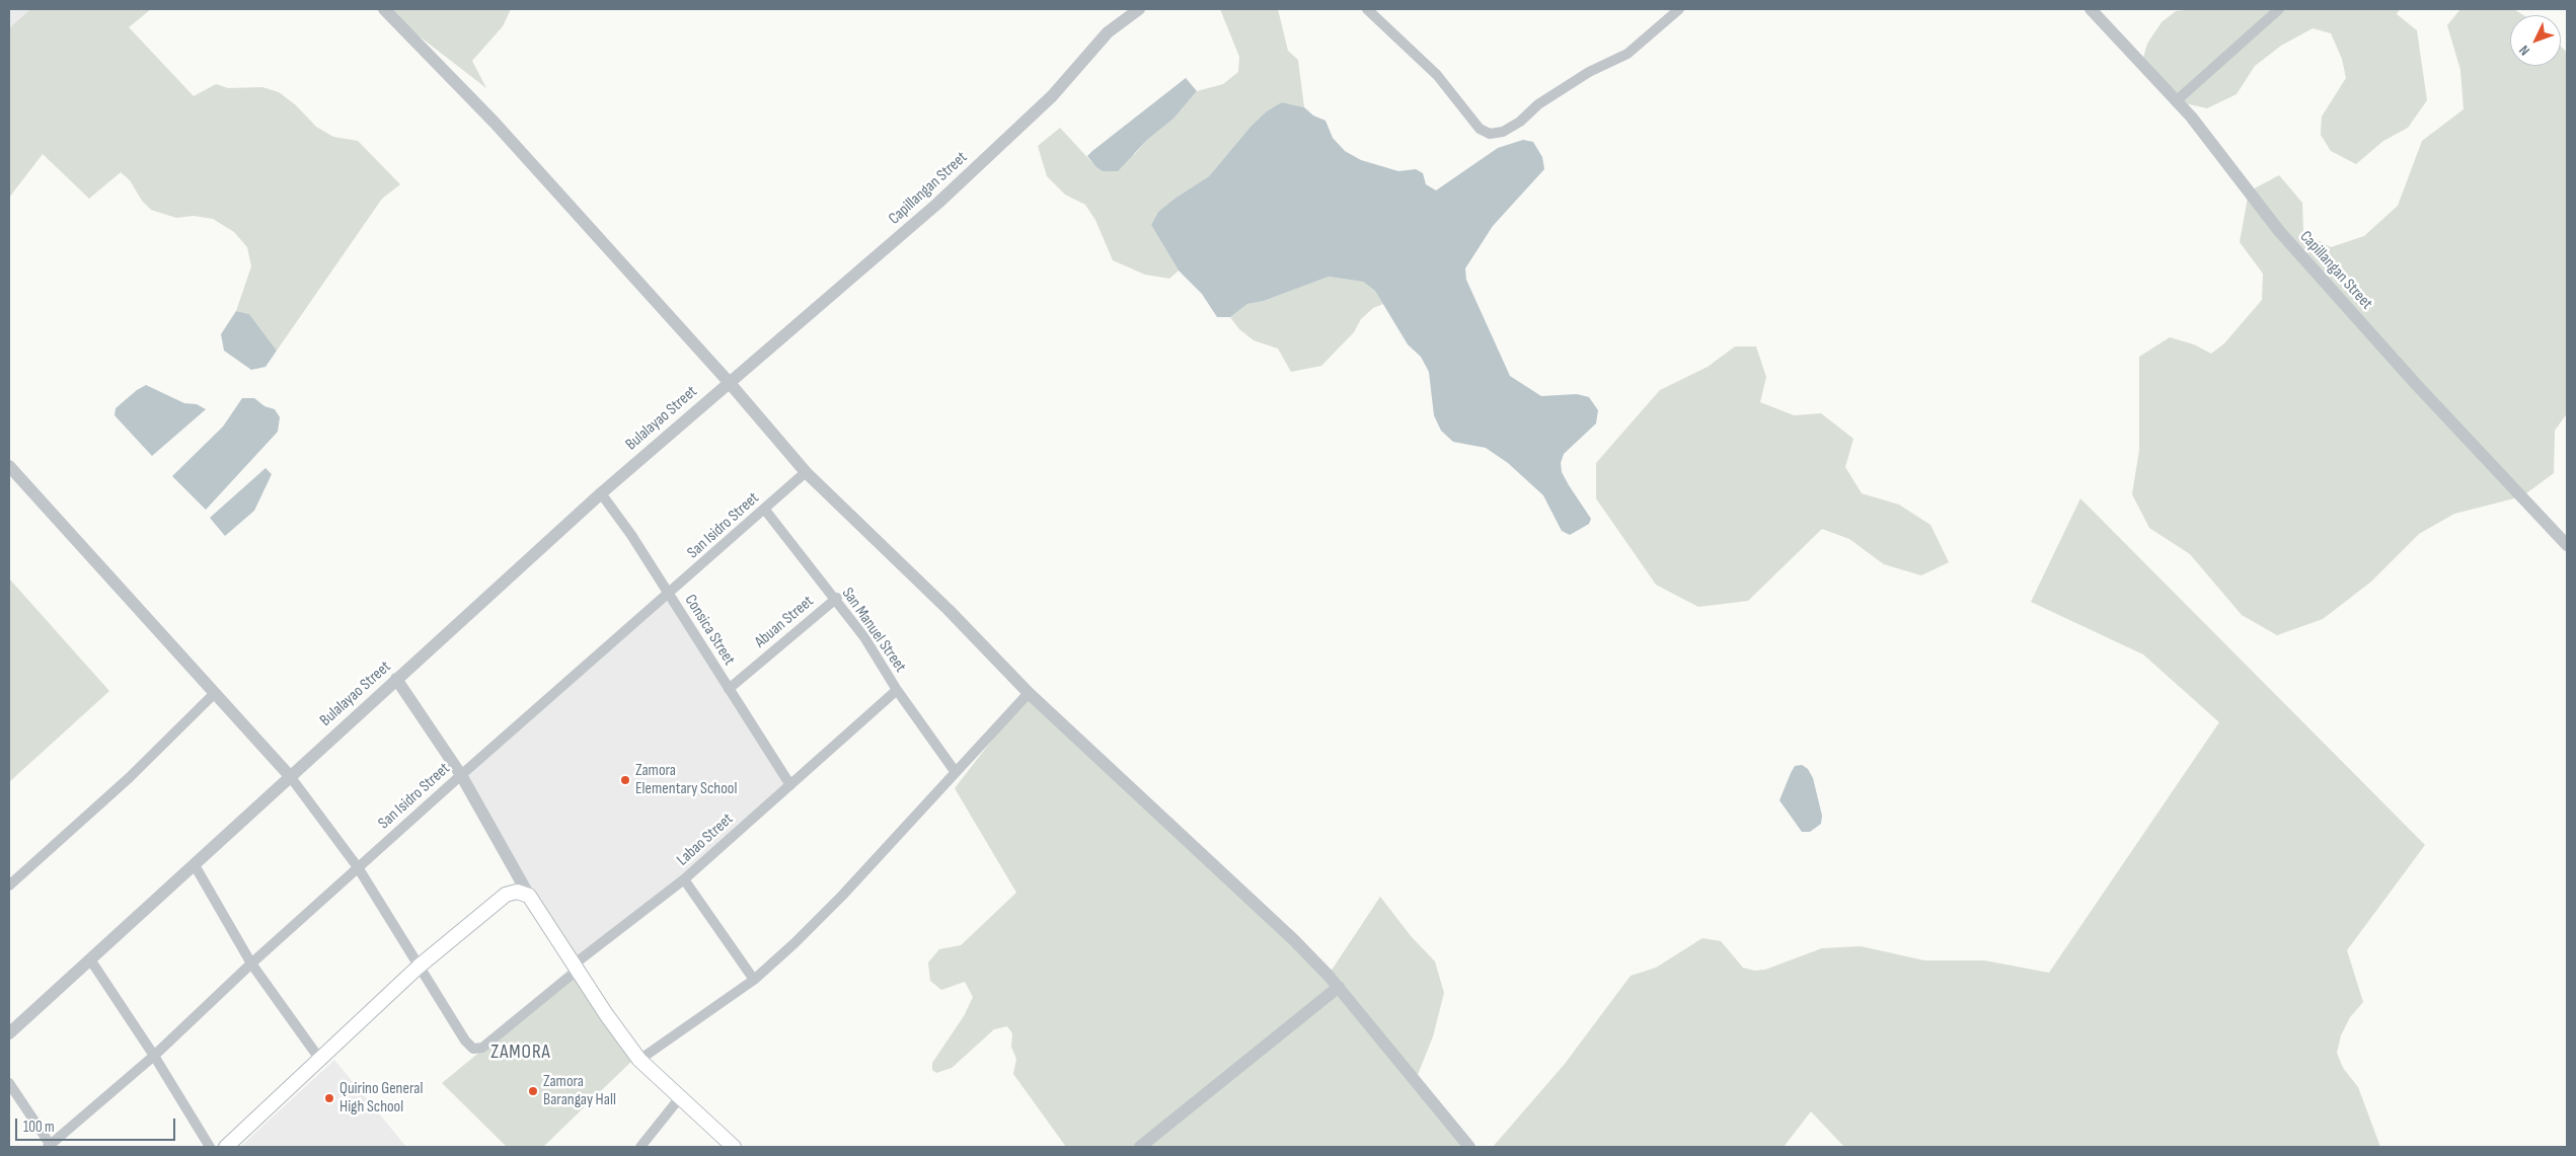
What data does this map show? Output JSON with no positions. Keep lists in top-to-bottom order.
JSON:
{
  "streets": {
    "street": [
      "Capillangan Street",
      "Bulalayao Street",
      "San Isidro Street",
      "Abuan Street",
      "Consica Street",
      "San Manuel Street",
      "Labao Street"
    ]
  },
  "crossings": [
    ["Capillangan Street", "Bulalayao Street"],
    ["Bulalayao Street", "Consica Street"],
    ["San Isidro Street", "Consica Street"],
    ["San Isidro Street", "San Manuel Street"],
    ["Abuan Street", "Consica Street"],
    ["Abuan Street", "San Manuel Street"],
    ["Consica Street", "Labao Street"],
    ["San Manuel Street", "Labao Street"]
  ],
  "districts": ["ZAMORA"],
  "places": ["Zamora Elementary School", "Zamora Barangay Hall", "Quirino General High School"],
  "scale_bar": "100 m",
  "north": "bottom left"
}
